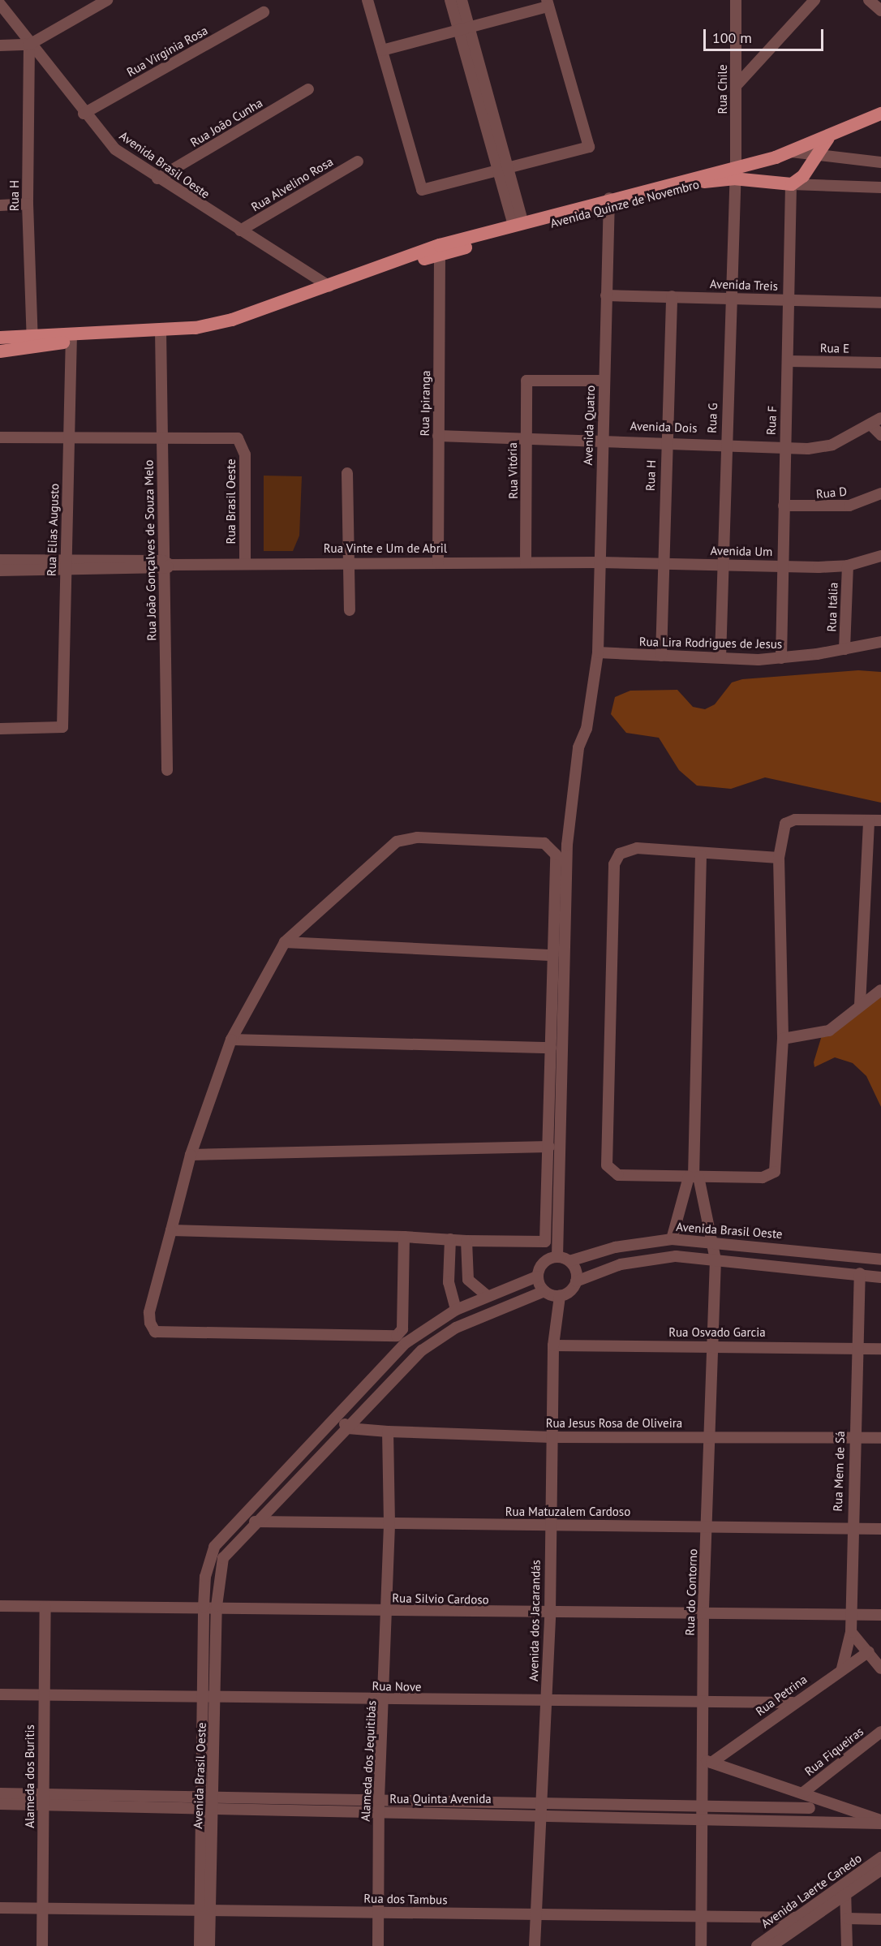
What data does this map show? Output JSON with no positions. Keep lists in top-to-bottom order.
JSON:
{
  "streets": {
    "main road": ["Avenida Quinze de Novembro"],
    "street": [
      "Rua Virginia Rosa",
      "Rua Chile",
      "Rua João Cunha",
      "Avenida Brasil Oeste",
      "Rua Alvelino Rosa",
      "Rua H",
      "Avenida Treis",
      "Rua E",
      "Rua Ipiranga",
      "Rua G",
      "Rua F",
      "Avenida Quatro",
      "Avenida Dois",
      "Rua Vitória",
      "Rua D",
      "Rua Brasil Oeste",
      "Rua Elias Augusto",
      "Rua Vinte e Um de Abril",
      "Rua João Gonçalves de Souza Melo",
      "Avenida Um",
      "Rua Itália",
      "Rua Lira Rodrigues de Jesus",
      "Rua Osvado Garcia",
      "Rua Jesus Rosa de Oliveira",
      "Rua Mem de Sá",
      "Rua Matuzalem Cardoso",
      "Rua do Contorno",
      "Rua Silvio Cardoso",
      "Avenida dos Jacarandás",
      "Rua Nove",
      "Rua Petrina",
      "Rua Fiqueiras",
      "Alameda dos Jequitibás",
      "Alameda dos Buritis",
      "Rua Quinta Avenida",
      "Avenida Laerte Canedo",
      "Rua dos Tambus"
    ]
  },
  "crossings": [
    ["Rua Virginia Rosa", "Avenida Brasil Oeste"],
    ["Rua Chile", "Avenida Quinze de Novembro"],
    ["Rua Chile", "Rua G"],
    ["Rua João Cunha", "Avenida Brasil Oeste"],
    ["Avenida Brasil Oeste", "Rua Alvelino Rosa"],
    ["Avenida Brasil Oeste", "Rua H"],
    ["Avenida Brasil Oeste", "Avenida Quinze de Novembro"],
    ["Avenida Brasil Oeste", "Avenida Quatro"],
    ["Avenida Brasil Oeste", "Rua Jesus Rosa de Oliveira"],
    ["Avenida Brasil Oeste", "Rua Matuzalem Cardoso"],
    ["Avenida Brasil Oeste", "Rua do Contorno"],
    ["Avenida Brasil Oeste", "Rua Silvio Cardoso"],
    ["Avenida Brasil Oeste", "Avenida dos Jacarandás"],
    ["Avenida Brasil Oeste", "Rua Nove"],
    ["Avenida Brasil Oeste", "Rua Quinta Avenida"],
    ["Avenida Brasil Oeste", "Rua dos Tambus"],
    ["Rua H", "Avenida Quinze de Novembro"],
    ["Rua H", "Avenida Treis"],
    ["Rua H", "Avenida Dois"],
    ["Rua H", "Avenida Um"],
    ["Rua H", "Rua Lira Rodrigues de Jesus"],
    ["Avenida Quinze de Novembro", "Rua Ipiranga"],
    ["Avenida Quinze de Novembro", "Rua G"],
    ["Avenida Quinze de Novembro", "Rua F"],
    ["Avenida Quinze de Novembro", "Avenida Quatro"],
    ["Avenida Quinze de Novembro", "Rua Elias Augusto"],
    ["Avenida Quinze de Novembro", "Rua João Gonçalves de Souza Melo"],
    ["Avenida Treis", "Rua G"],
    ["Avenida Treis", "Rua F"],
    ["Avenida Treis", "Avenida Quatro"],
    ["Rua E", "Rua F"],
    ["Rua Ipiranga", "Avenida Dois"],
    ["Rua Ipiranga", "Rua Vinte e Um de Abril"],
    ["Rua G", "Avenida Dois"],
    ["Rua G", "Avenida Um"],
    ["Rua G", "Rua Lira Rodrigues de Jesus"],
    ["Rua F", "Avenida Dois"],
    ["Rua F", "Rua D"],
    ["Rua F", "Avenida Um"],
    ["Rua F", "Rua Lira Rodrigues de Jesus"],
    ["Avenida Quatro", "Avenida Dois"],
    ["Avenida Quatro", "Rua Vitória"],
    ["Avenida Quatro", "Rua Vinte e Um de Abril"],
    ["Avenida Quatro", "Avenida Um"],
    ["Avenida Quatro", "Rua Lira Rodrigues de Jesus"],
    ["Avenida Quatro", "Avenida dos Jacarandás"],
    ["Avenida Dois", "Rua Vitória"],
    ["Rua Vitória", "Rua Vinte e Um de Abril"],
    ["Rua Brasil Oeste", "Rua Vinte e Um de Abril"],
    ["Rua Brasil Oeste", "Rua João Gonçalves de Souza Melo"],
    ["Rua Elias Augusto", "Rua Vinte e Um de Abril"],
    ["Rua Vinte e Um de Abril", "Rua João Gonçalves de Souza Melo"],
    ["Rua Vinte e Um de Abril", "Avenida Um"],
    ["Avenida Um", "Rua Itália"],
    ["Rua Itália", "Rua Lira Rodrigues de Jesus"],
    ["Rua Osvado Garcia", "Rua Mem de Sá"],
    ["Rua Osvado Garcia", "Rua do Contorno"],
    ["Rua Osvado Garcia", "Avenida dos Jacarandás"],
    ["Rua Jesus Rosa de Oliveira", "Rua Mem de Sá"],
    ["Rua Jesus Rosa de Oliveira", "Rua do Contorno"],
    ["Rua Jesus Rosa de Oliveira", "Avenida dos Jacarandás"],
    ["Rua Jesus Rosa de Oliveira", "Alameda dos Jequitibás"],
    ["Rua Mem de Sá", "Rua Matuzalem Cardoso"],
    ["Rua Mem de Sá", "Rua Silvio Cardoso"],
    ["Rua Mem de Sá", "Rua Petrina"],
    ["Rua Matuzalem Cardoso", "Rua do Contorno"],
    ["Rua Matuzalem Cardoso", "Avenida dos Jacarandás"],
    ["Rua Matuzalem Cardoso", "Alameda dos Jequitibás"],
    ["Rua do Contorno", "Rua Silvio Cardoso"],
    ["Rua do Contorno", "Rua Nove"],
    ["Rua do Contorno", "Rua Petrina"],
    ["Rua do Contorno", "Rua Quinta Avenida"],
    ["Rua do Contorno", "Rua dos Tambus"],
    ["Rua Silvio Cardoso", "Avenida dos Jacarandás"],
    ["Rua Silvio Cardoso", "Alameda dos Jequitibás"],
    ["Rua Silvio Cardoso", "Alameda dos Buritis"],
    ["Avenida dos Jacarandás", "Rua Nove"],
    ["Avenida dos Jacarandás", "Rua Quinta Avenida"],
    ["Avenida dos Jacarandás", "Rua dos Tambus"],
    ["Rua Nove", "Rua Petrina"],
    ["Rua Nove", "Alameda dos Jequitibás"],
    ["Rua Nove", "Alameda dos Buritis"],
    ["Alameda dos Jequitibás", "Rua Quinta Avenida"],
    ["Alameda dos Jequitibás", "Rua dos Tambus"],
    ["Alameda dos Buritis", "Rua Quinta Avenida"],
    ["Alameda dos Buritis", "Rua dos Tambus"],
    ["Avenida Laerte Canedo", "Rua dos Tambus"]
  ],
  "scale_bar": "100 m"
}
